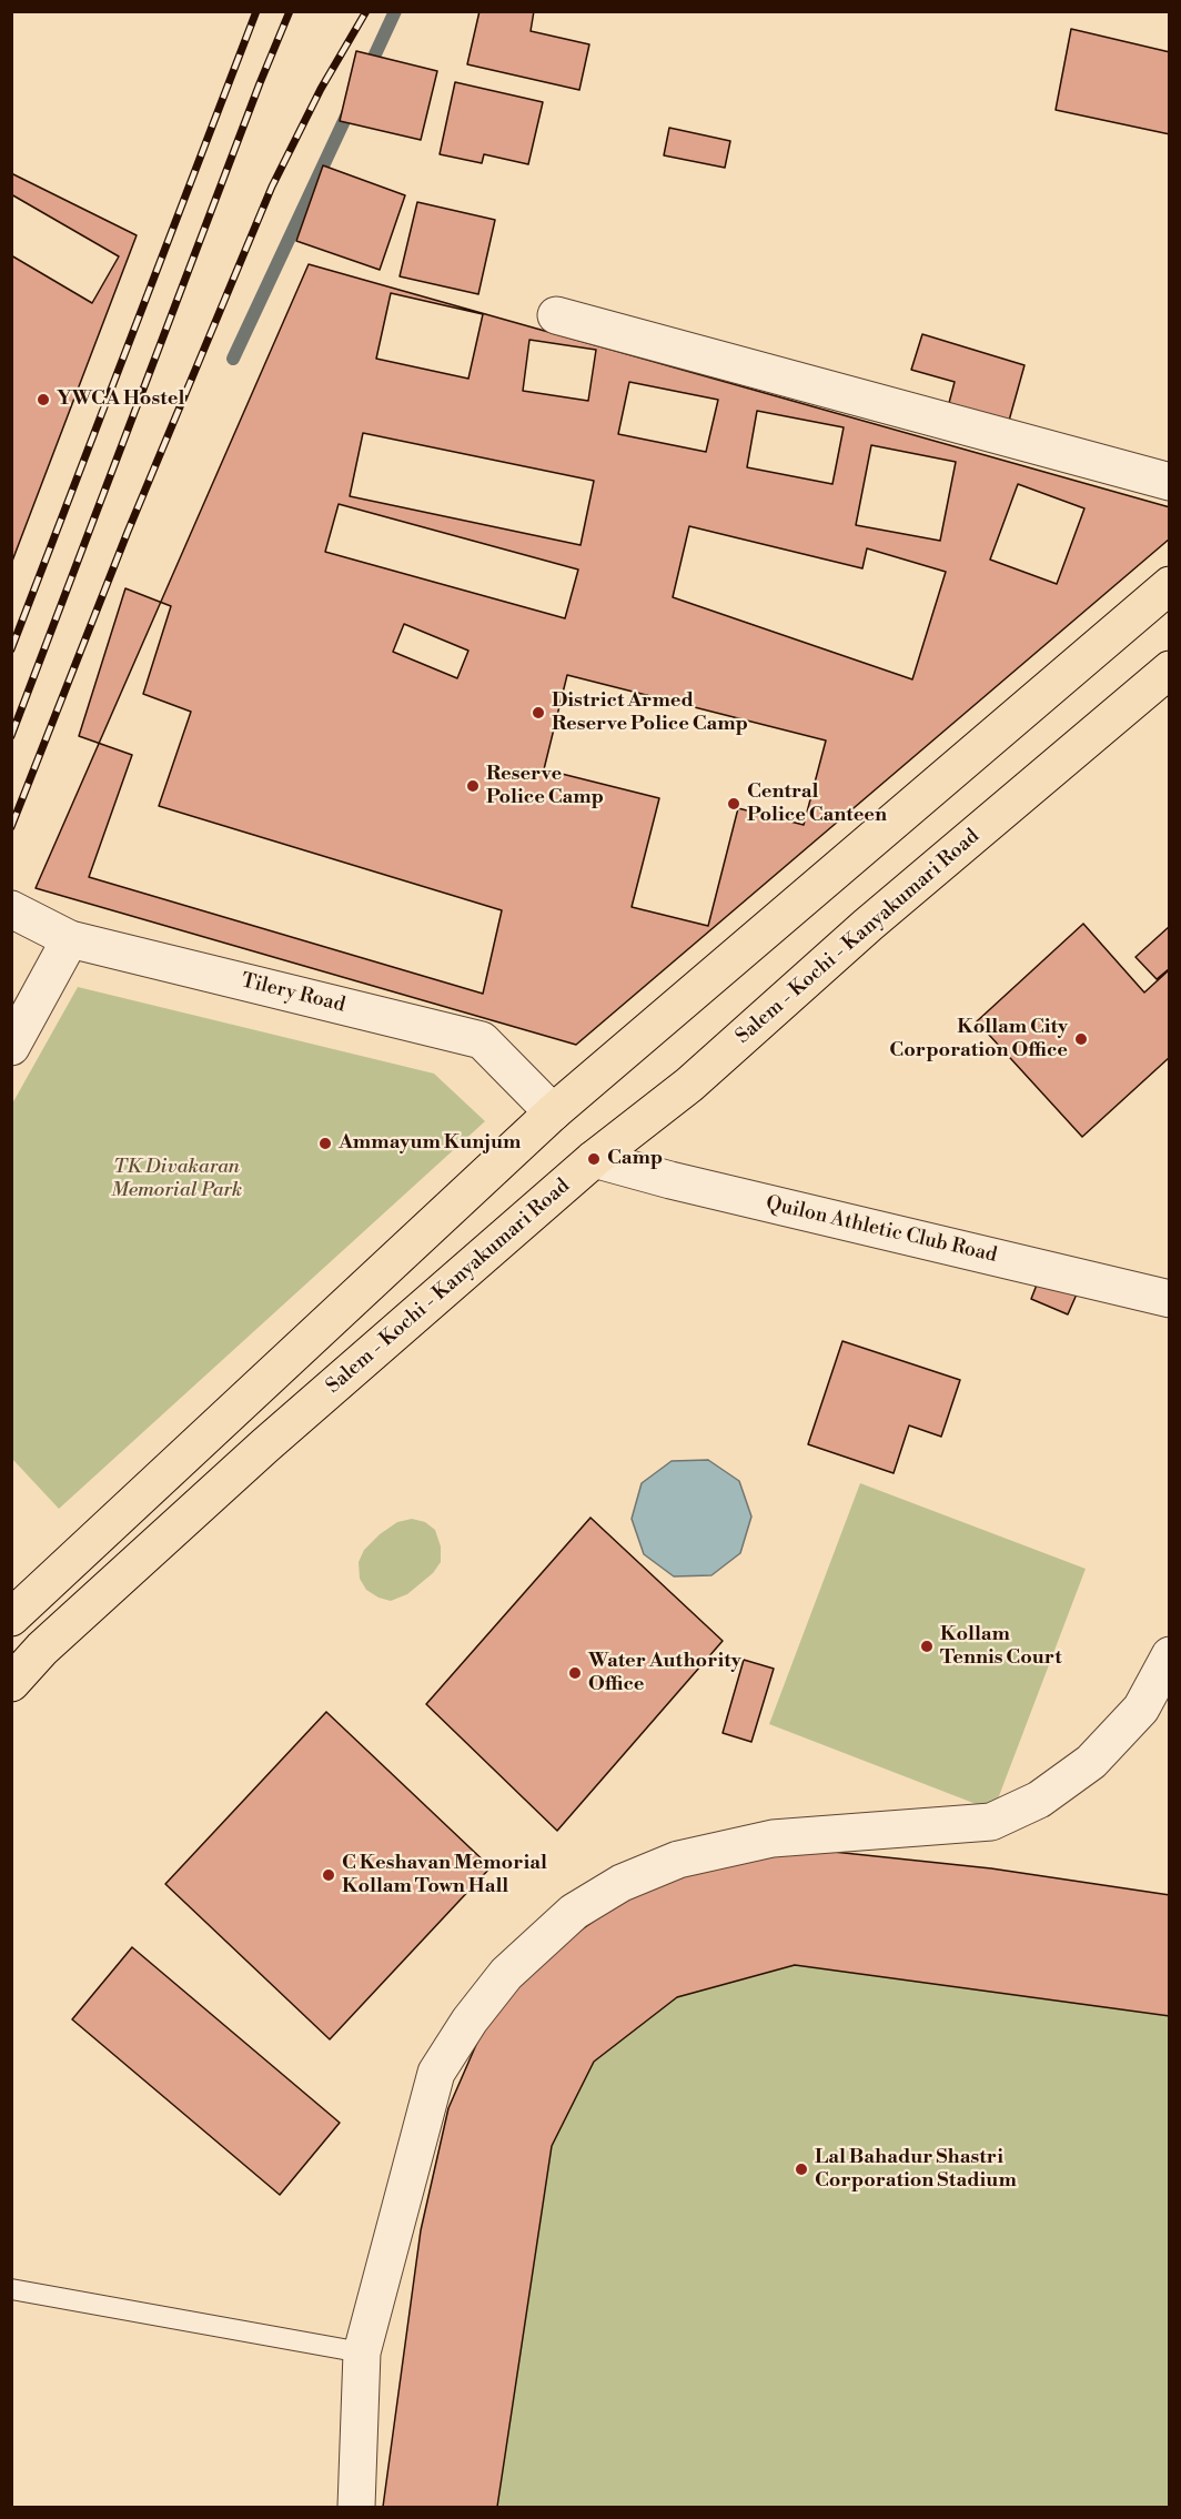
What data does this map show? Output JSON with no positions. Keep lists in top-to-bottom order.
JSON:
{
  "streets": {
    "main road": ["Salem - Kochi - Kanyakumari Road"],
    "street": ["Tilery Road", "Quilon Athletic Club Road"]
  },
  "crossings": [
    ["Salem - Kochi - Kanyakumari Road", "Quilon Athletic Club Road"]
  ],
  "parks": ["TK Divakaran Memorial Park"],
  "places": [
    "YWCA Hostel",
    "District Armed Reserve Police Camp",
    "Reserve Police Camp",
    "Central Police Canteen",
    "Kollam City Corporation Office",
    "Ammayum Kunjum",
    "Camp",
    "Kollam Tennis Court",
    "Water Authority Office",
    "C Keshavan Memorial Kollam Town Hall",
    "Lal Bahadur Shastri Corporation Stadium"
  ]
}
